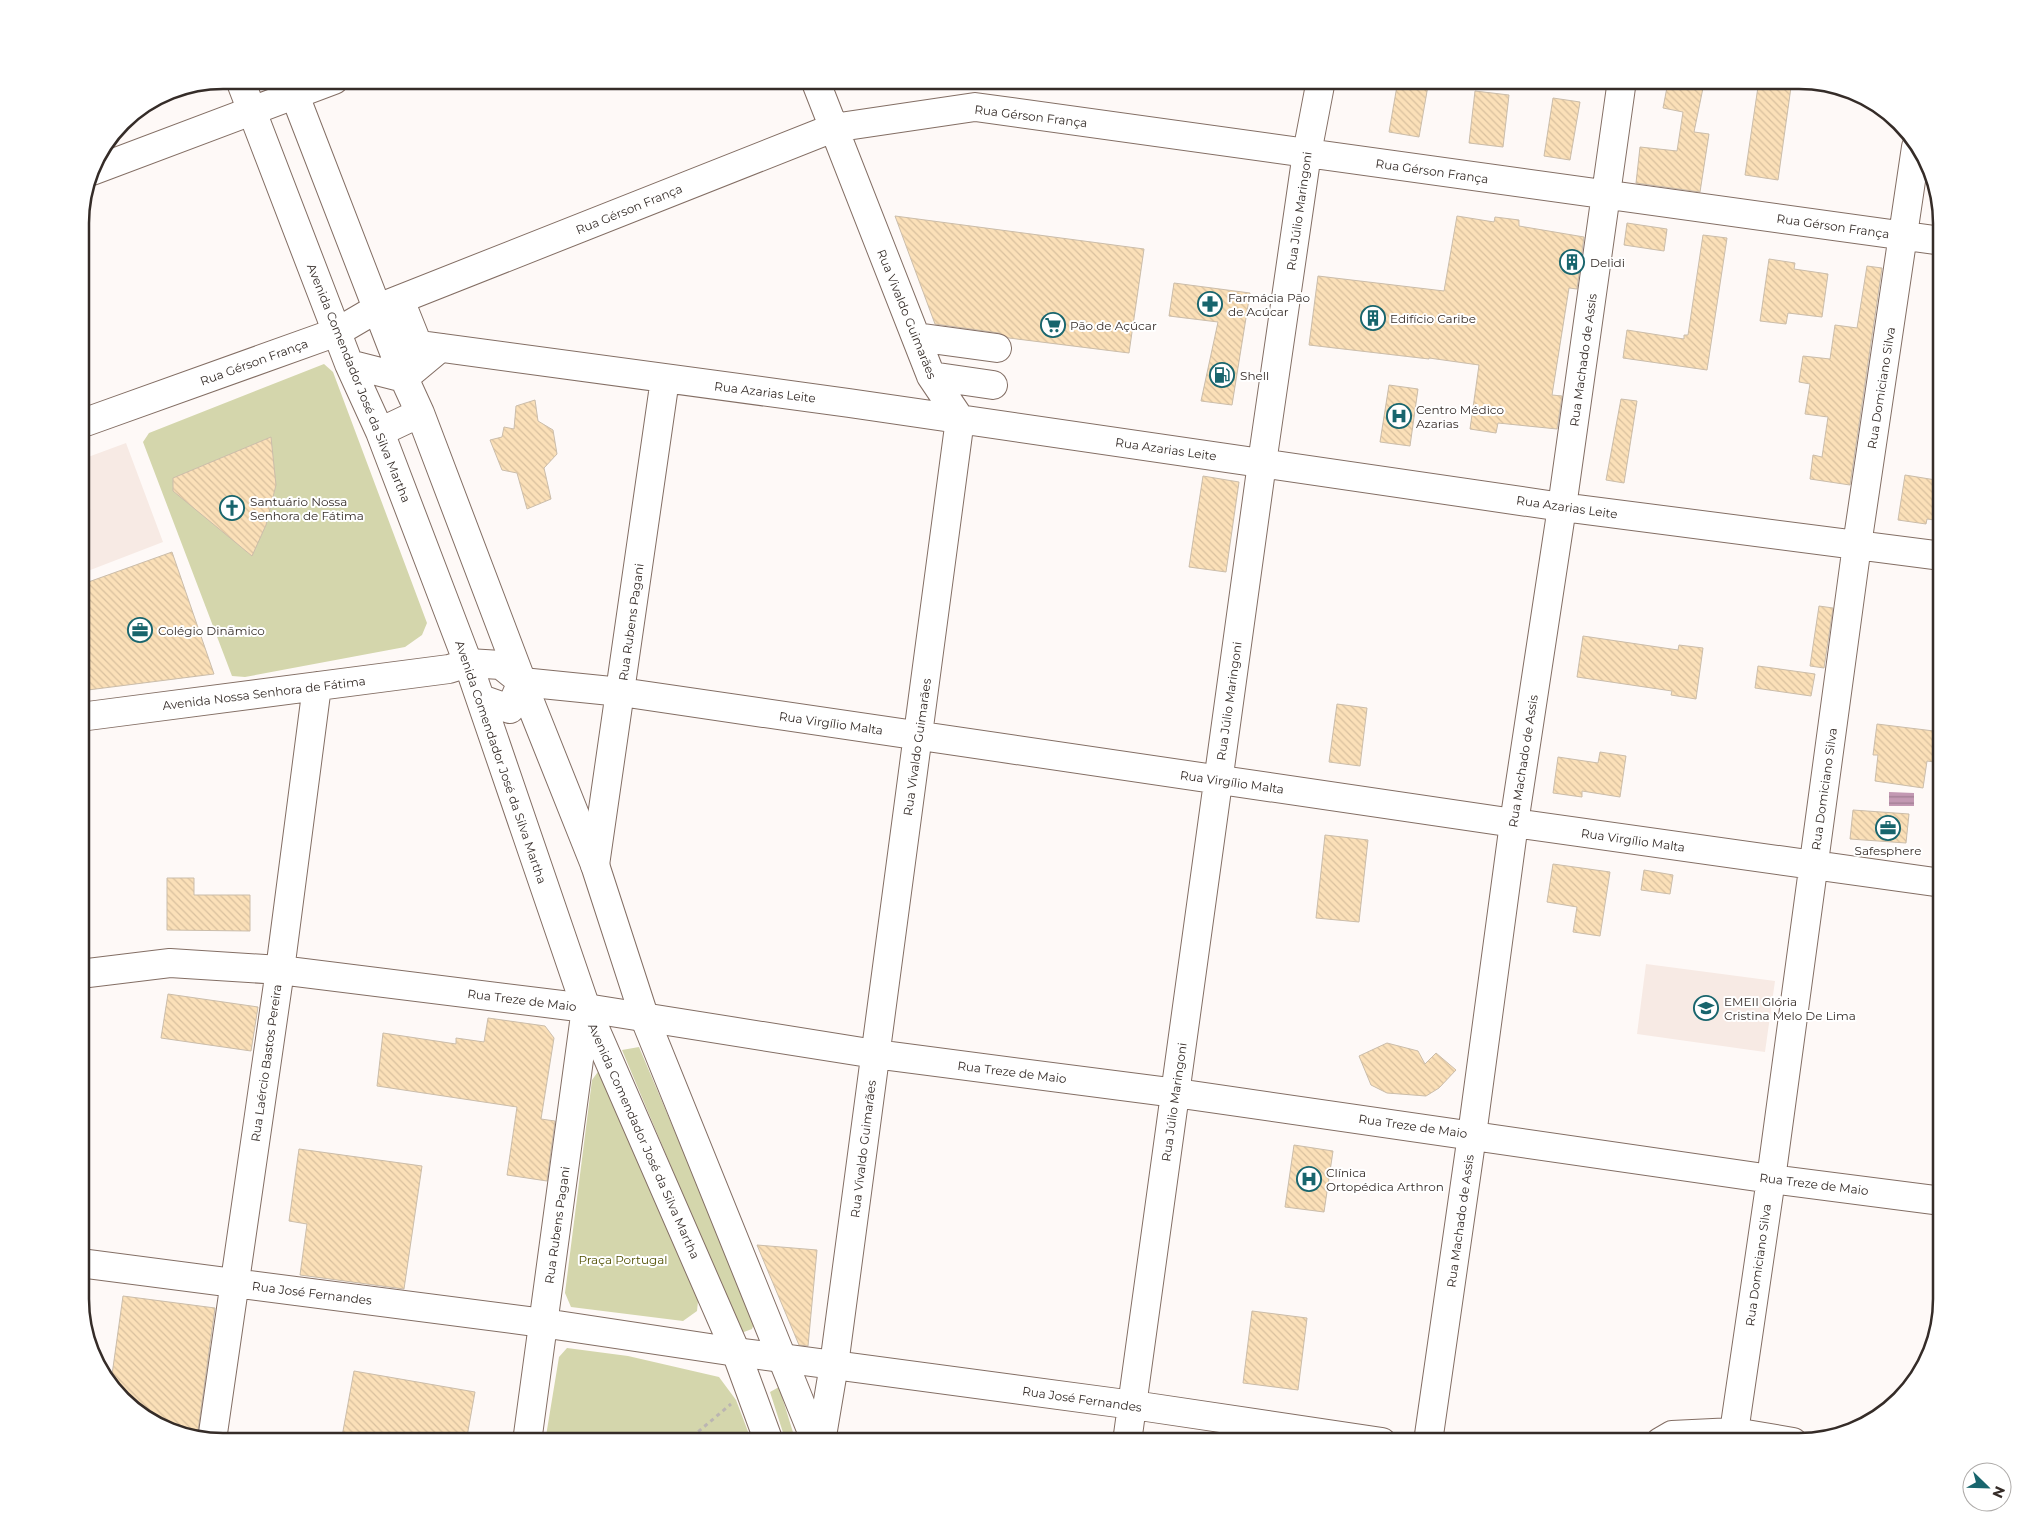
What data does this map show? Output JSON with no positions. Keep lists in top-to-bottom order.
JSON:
{
  "streets": {
    "street": [
      "Rua Gérson França",
      "Rua Júlio Maringoni",
      "Rua Vivaldo Guimarães",
      "Rua Machado de Assis",
      "Avenida Comendador José da Silva Martha",
      "Rua Domiciano Silva",
      "Rua Azarias Leite",
      "Rua Rubens Pagani",
      "Avenida Nossa Senhora de Fátima",
      "Rua Virgílio Malta",
      "Rua Treze de Maio",
      "Rua Laércio Bastos Pereira",
      "Rua José Fernandes"
    ]
  },
  "crossings": [
    ["Rua Gérson França", "Rua Júlio Maringoni"],
    ["Rua Gérson França", "Rua Vivaldo Guimarães"],
    ["Rua Gérson França", "Rua Machado de Assis"],
    ["Rua Gérson França", "Avenida Comendador José da Silva Martha"],
    ["Rua Gérson França", "Rua Domiciano Silva"],
    ["Rua Júlio Maringoni", "Rua Azarias Leite"],
    ["Rua Júlio Maringoni", "Rua Virgílio Malta"],
    ["Rua Júlio Maringoni", "Rua Treze de Maio"],
    ["Rua Júlio Maringoni", "Rua José Fernandes"],
    ["Rua Vivaldo Guimarães", "Rua Azarias Leite"],
    ["Rua Vivaldo Guimarães", "Rua Virgílio Malta"],
    ["Rua Vivaldo Guimarães", "Rua Treze de Maio"],
    ["Rua Vivaldo Guimarães", "Rua José Fernandes"],
    ["Rua Machado de Assis", "Rua Azarias Leite"],
    ["Rua Machado de Assis", "Rua Virgílio Malta"],
    ["Rua Machado de Assis", "Rua Treze de Maio"],
    ["Avenida Comendador José da Silva Martha", "Rua Rubens Pagani"],
    ["Avenida Comendador José da Silva Martha", "Avenida Nossa Senhora de Fátima"],
    ["Avenida Comendador José da Silva Martha", "Rua Treze de Maio"],
    ["Avenida Comendador José da Silva Martha", "Rua José Fernandes"],
    ["Rua Domiciano Silva", "Rua Azarias Leite"],
    ["Rua Domiciano Silva", "Rua Virgílio Malta"],
    ["Rua Domiciano Silva", "Rua Treze de Maio"],
    ["Rua Azarias Leite", "Rua Rubens Pagani"],
    ["Rua Rubens Pagani", "Rua Virgílio Malta"],
    ["Rua Rubens Pagani", "Rua Treze de Maio"],
    ["Rua Rubens Pagani", "Rua José Fernandes"],
    ["Avenida Nossa Senhora de Fátima", "Rua Virgílio Malta"],
    ["Avenida Nossa Senhora de Fátima", "Rua Laércio Bastos Pereira"],
    ["Rua Treze de Maio", "Rua Laércio Bastos Pereira"],
    ["Rua Laércio Bastos Pereira", "Rua José Fernandes"]
  ],
  "parks": ["Praça Portugal"],
  "places": {
    "building": ["Delidi", "Edifício Caribe"],
    "pharmacy": ["Farmácia Pão de Acúcar"],
    "supermarket": ["Pão de Açúcar"],
    "fuel station": ["Shell"],
    "hospital": ["Centro Médico Azarias", "Clínica Ortopédica Arthron"],
    "church": ["Santuário Nossa Senhora de Fátima"],
    "office": ["Colégio Dinãmico", "Safesphere"],
    "school or university": ["EMEII Glória Cristina Melo De Lima"]
  },
  "north": "bottom right"
}
